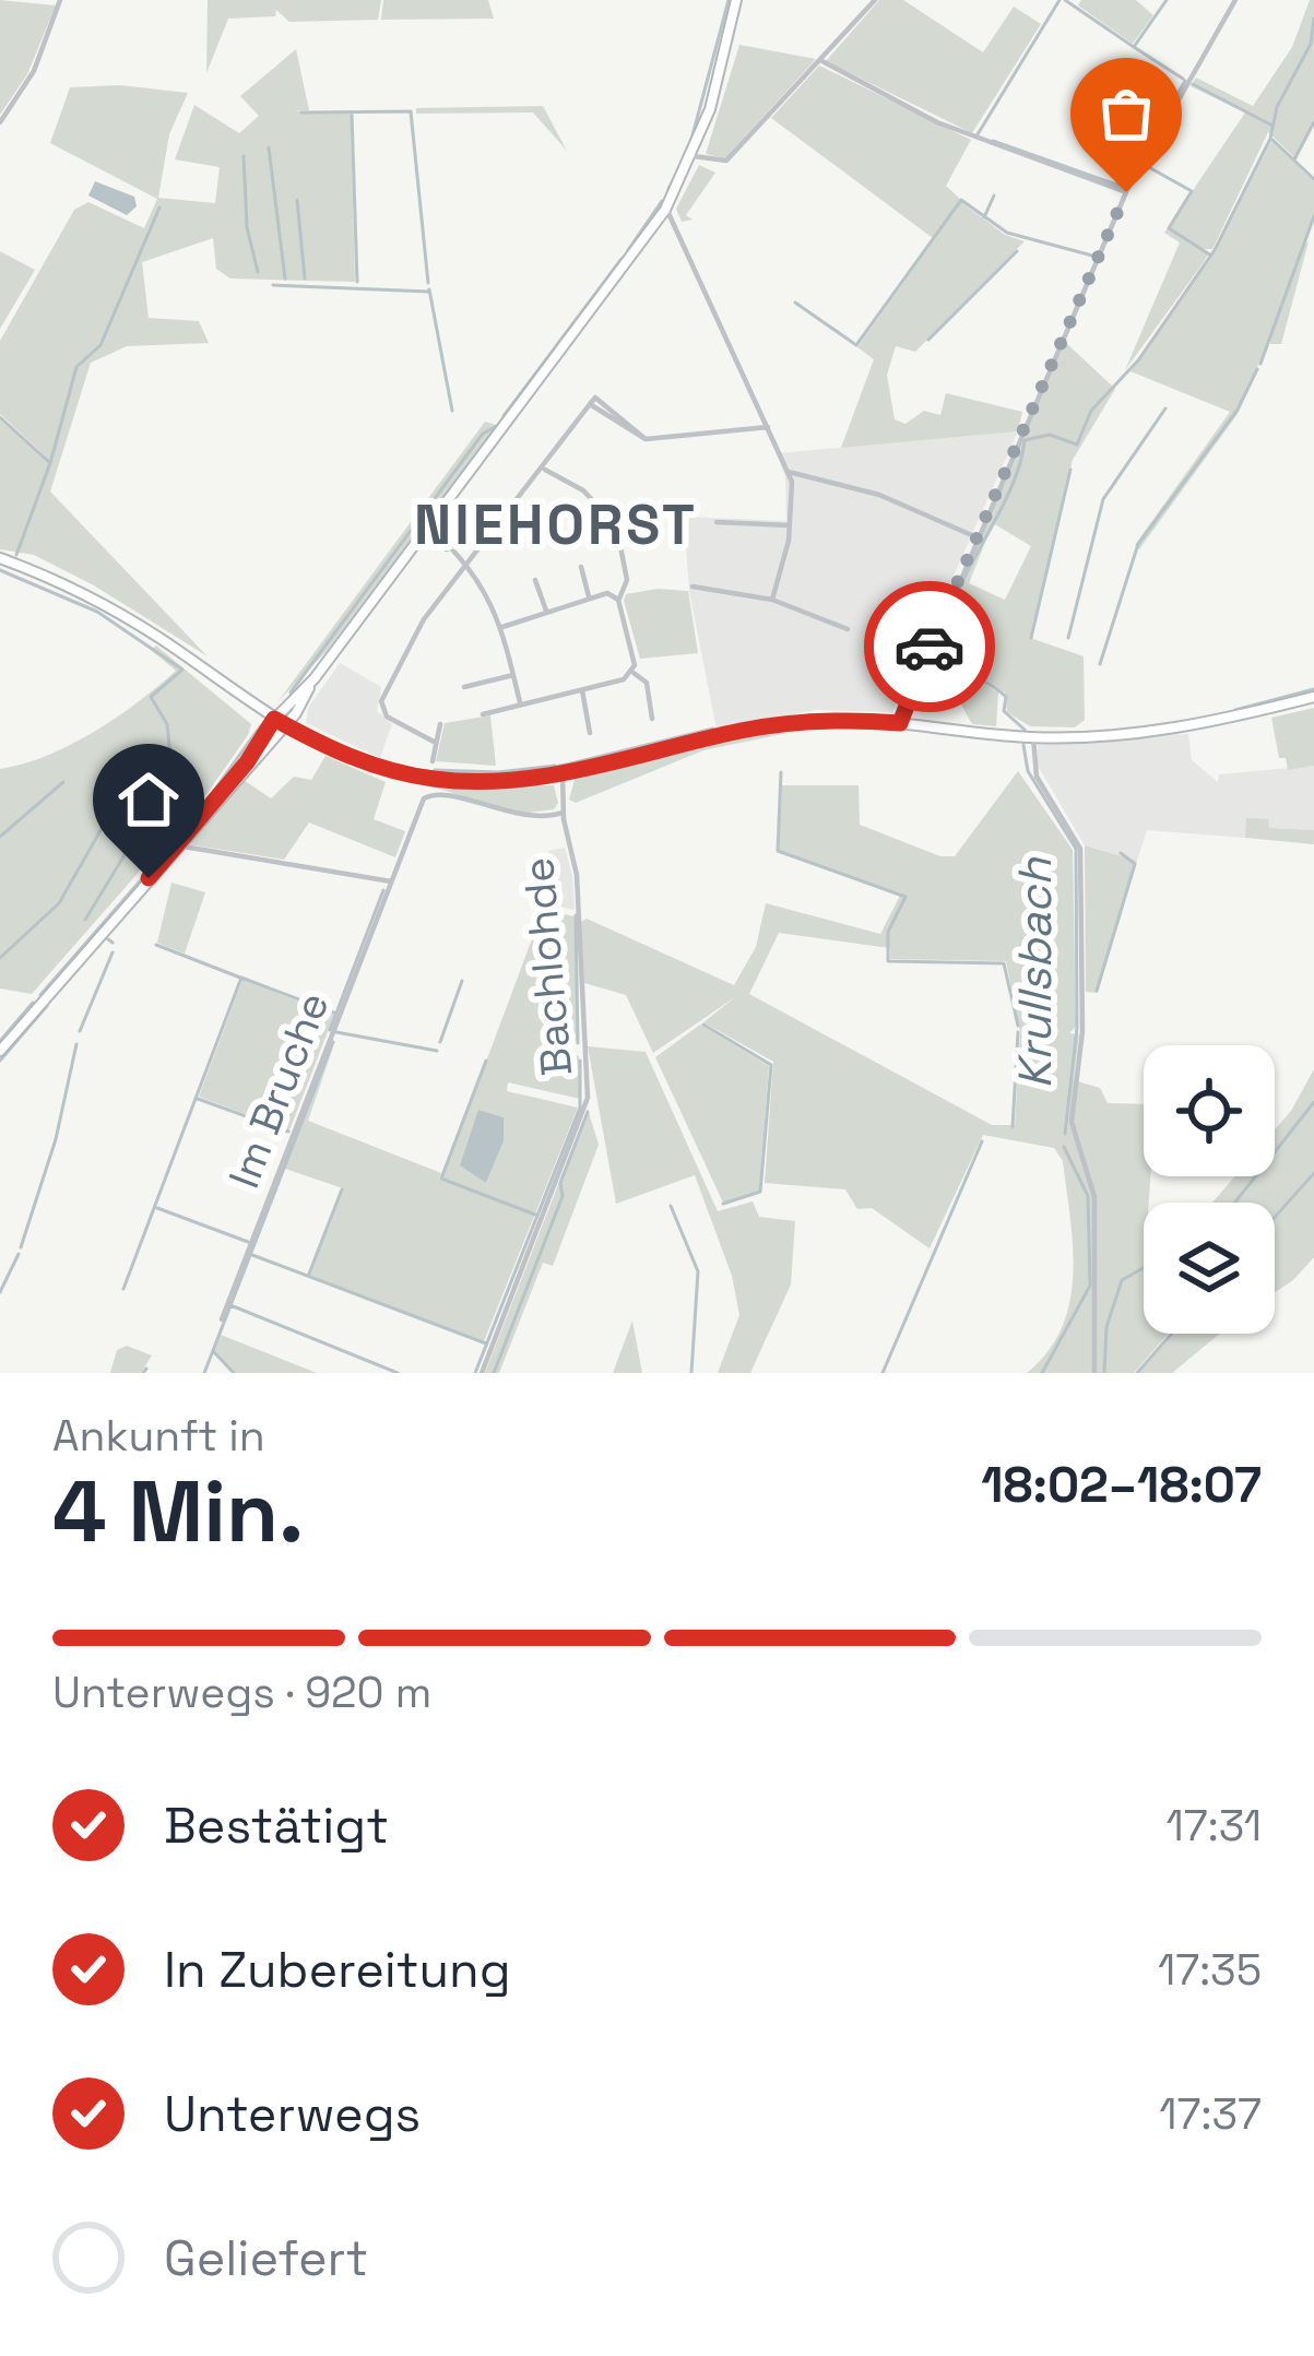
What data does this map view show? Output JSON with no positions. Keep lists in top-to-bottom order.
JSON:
{
  "streets": {
    "street": ["Bachlohde", "Im Bruche"]
  },
  "crossings": [
    ["Bachlohde", "Im Bruche"]
  ],
  "districts": ["NIEHORST"],
  "water": ["Krullsbach"],
  "page": {
    "heading": ["4 Min.", "Ankunft in", "18:02–18:07"],
    "bar": "Unterwegs · 920 m",
    "list": [
      ["Bestätigt", "17:31"],
      ["In Zubereitung", "17:35"],
      ["Unterwegs", "17:37"],
      "Geliefert"
    ]
  }
}
